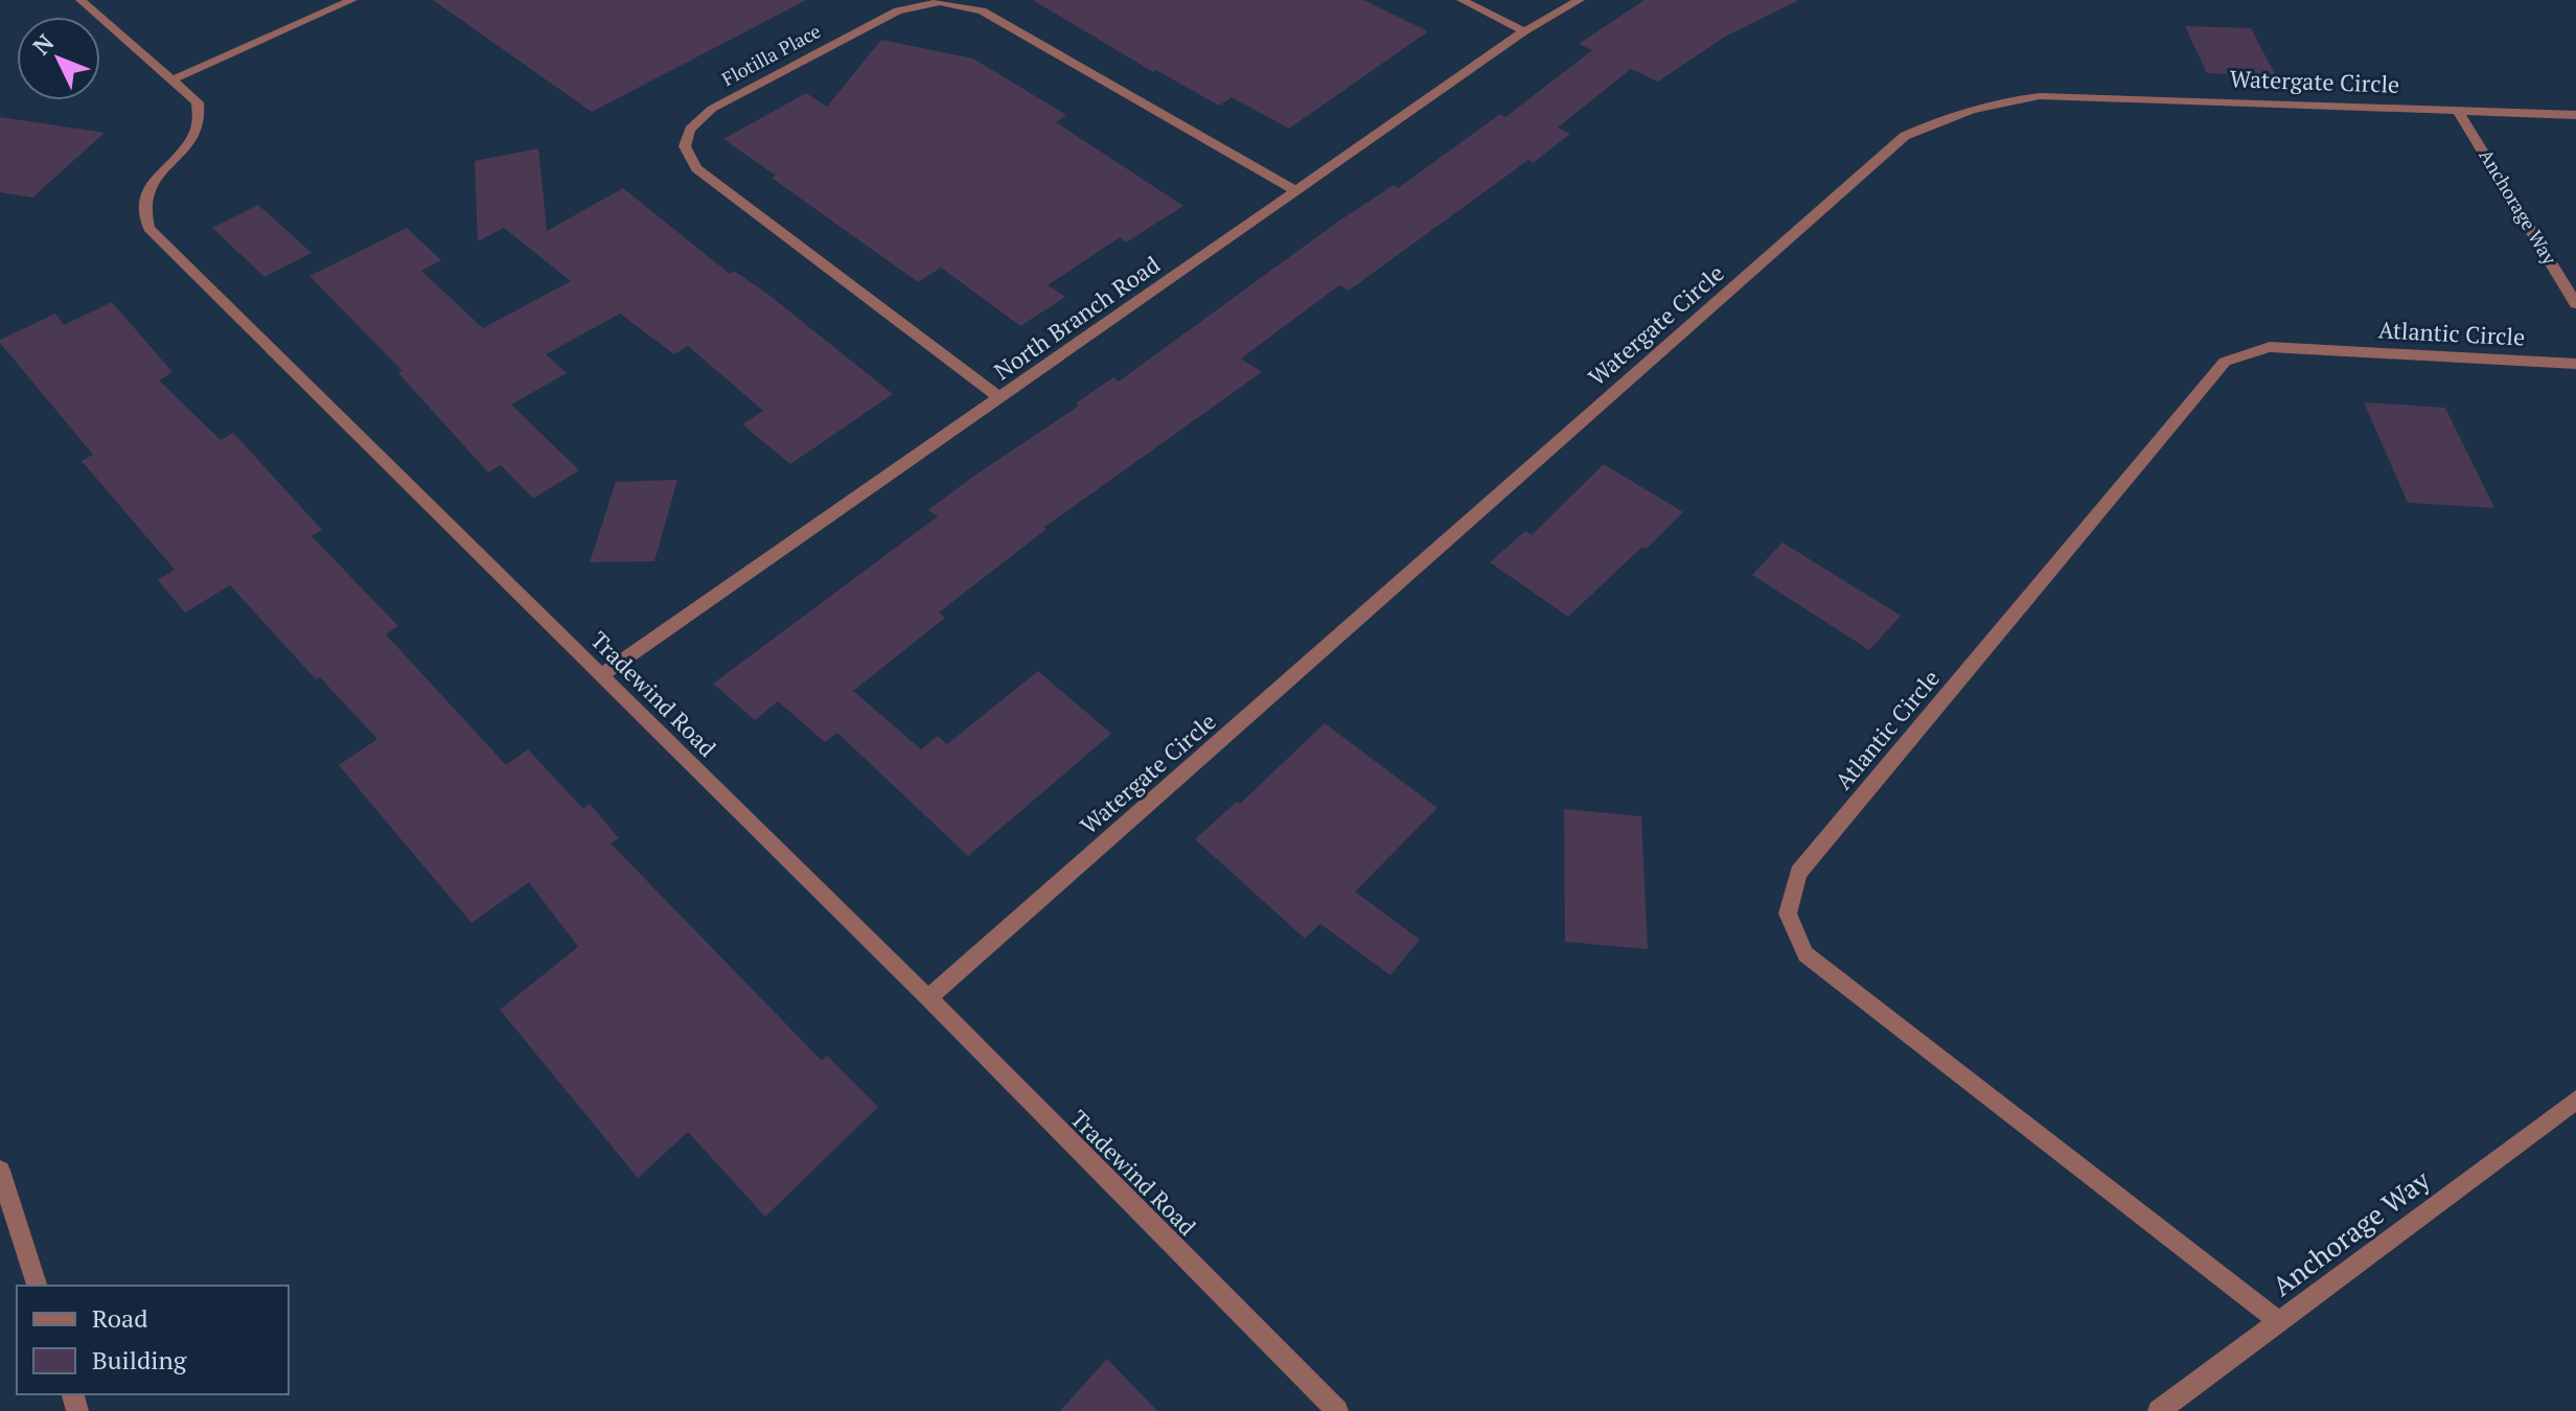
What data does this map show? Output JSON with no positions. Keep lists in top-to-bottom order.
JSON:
{
  "streets": {
    "street": [
      "Flotilla Place",
      "Watergate Circle",
      "Anchorage Way",
      "North Branch Road",
      "Atlantic Circle",
      "Tradewind Road"
    ]
  },
  "crossings": [
    ["Flotilla Place", "North Branch Road"],
    ["Watergate Circle", "Anchorage Way"],
    ["Watergate Circle", "Tradewind Road"],
    ["Anchorage Way", "Atlantic Circle"],
    ["North Branch Road", "Tradewind Road"]
  ],
  "legend": ["Road", "Building"],
  "north": "top left"
}
